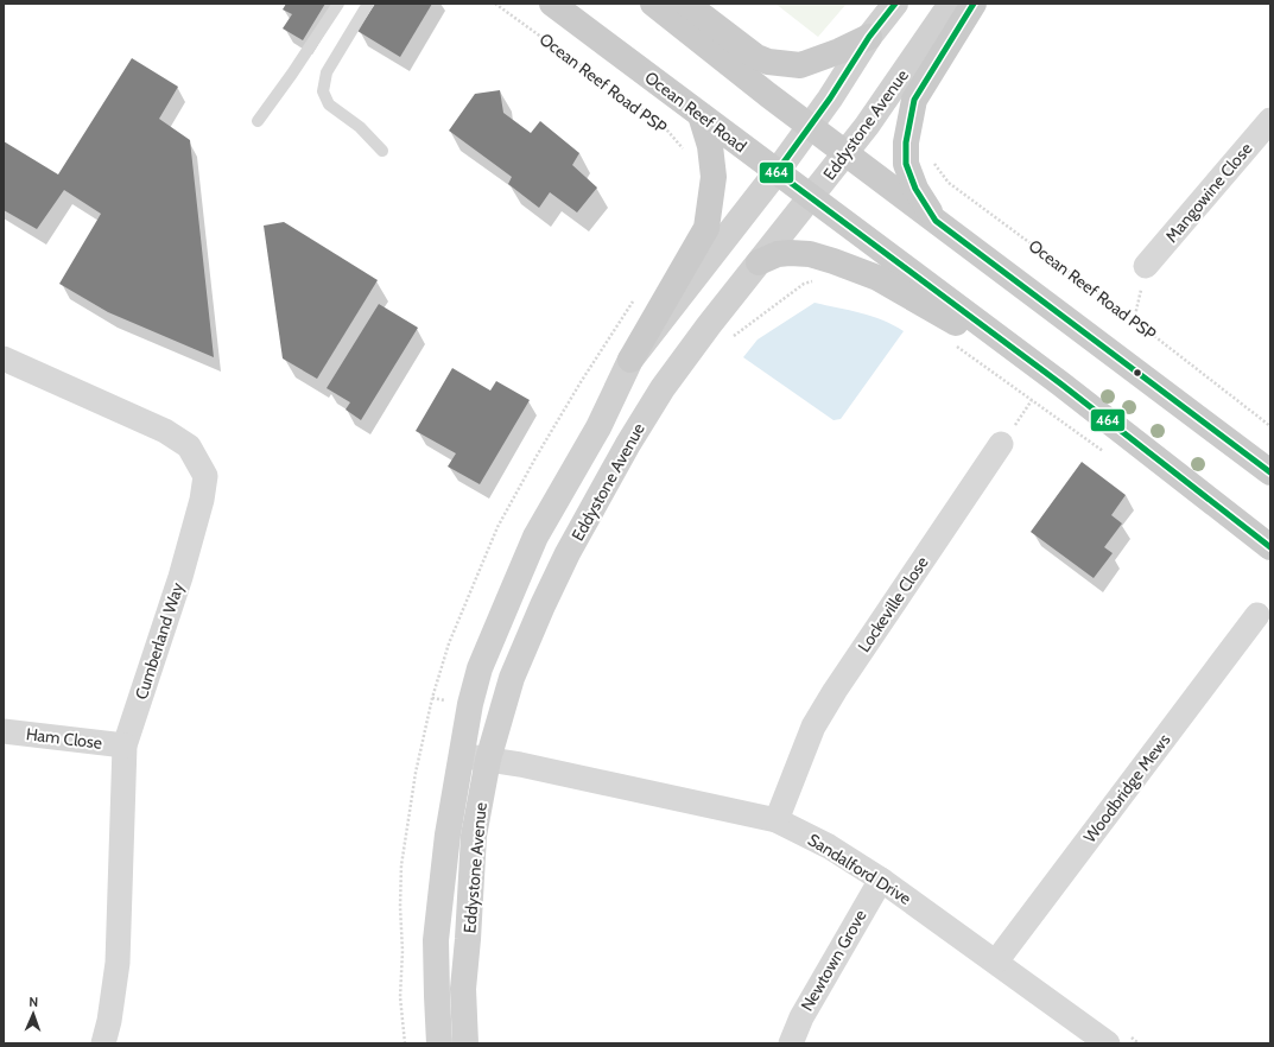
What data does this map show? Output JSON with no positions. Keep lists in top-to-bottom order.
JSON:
{
  "streets": {
    "main road": ["Ocean Reef Road", "Eddystone Avenue"],
    "street": [
      "Mangowine Close",
      "Lockeville Close",
      "Cumberland Way",
      "Ham Close",
      "Woodbridge Mews",
      "Sandalford Drive",
      "Newtown Grove"
    ],
    "path": ["Ocean Reef Road PSP"]
  },
  "crossings": [
    ["Ocean Reef Road", "Eddystone Avenue"],
    ["Eddystone Avenue", "Sandalford Drive"],
    ["Lockeville Close", "Sandalford Drive"],
    ["Cumberland Way", "Ham Close"],
    ["Woodbridge Mews", "Sandalford Drive"],
    ["Sandalford Drive", "Newtown Grove"]
  ],
  "lines": ["transit line 464"],
  "north": "top"
}
